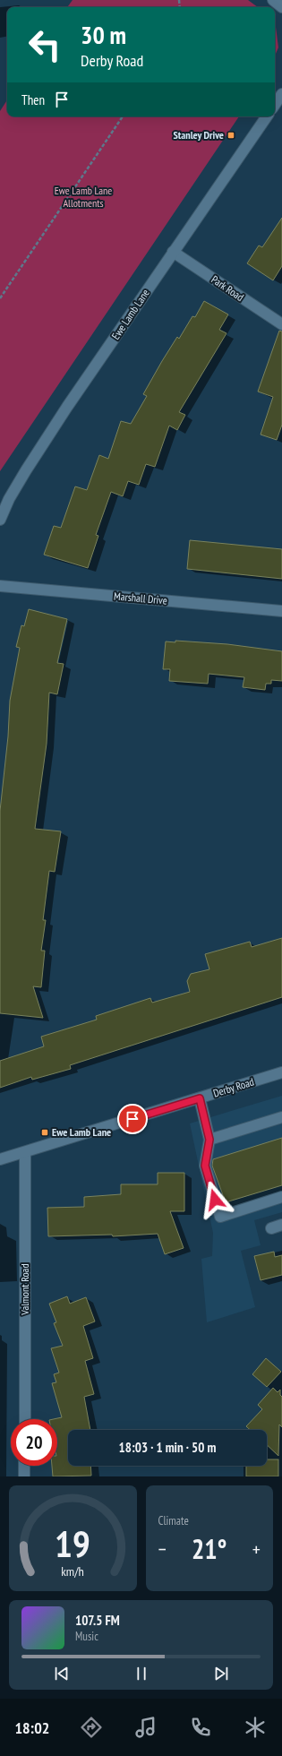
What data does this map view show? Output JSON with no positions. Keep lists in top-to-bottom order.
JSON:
{
  "streets": {
    "street": [
      "Park Road",
      "Ewe Lamb Lane",
      "Marshall Drive",
      "Derby Road",
      "Valmont Road"
    ]
  },
  "crossings": [
    ["Park Road", "Ewe Lamb Lane"],
    ["Derby Road", "Valmont Road"]
  ],
  "parks": ["Ewe Lamb Lane Allotments"],
  "places": {
    "transit": ["Stanley Drive", "Ewe Lamb Lane"]
  },
  "page": {
    "turn": ["30 m", "Derby Road"],
    "then": "Then",
    "limit": "20",
    "trip": "18:03 · 1 min · 50 m",
    "tile": "Climate",
    "heat": ["−", "21°", "+"],
    "song": ["107.5 FM", "Music"],
    "tabs": "18:02",
    "gauge": ["19", "km/h"]
  }
}
